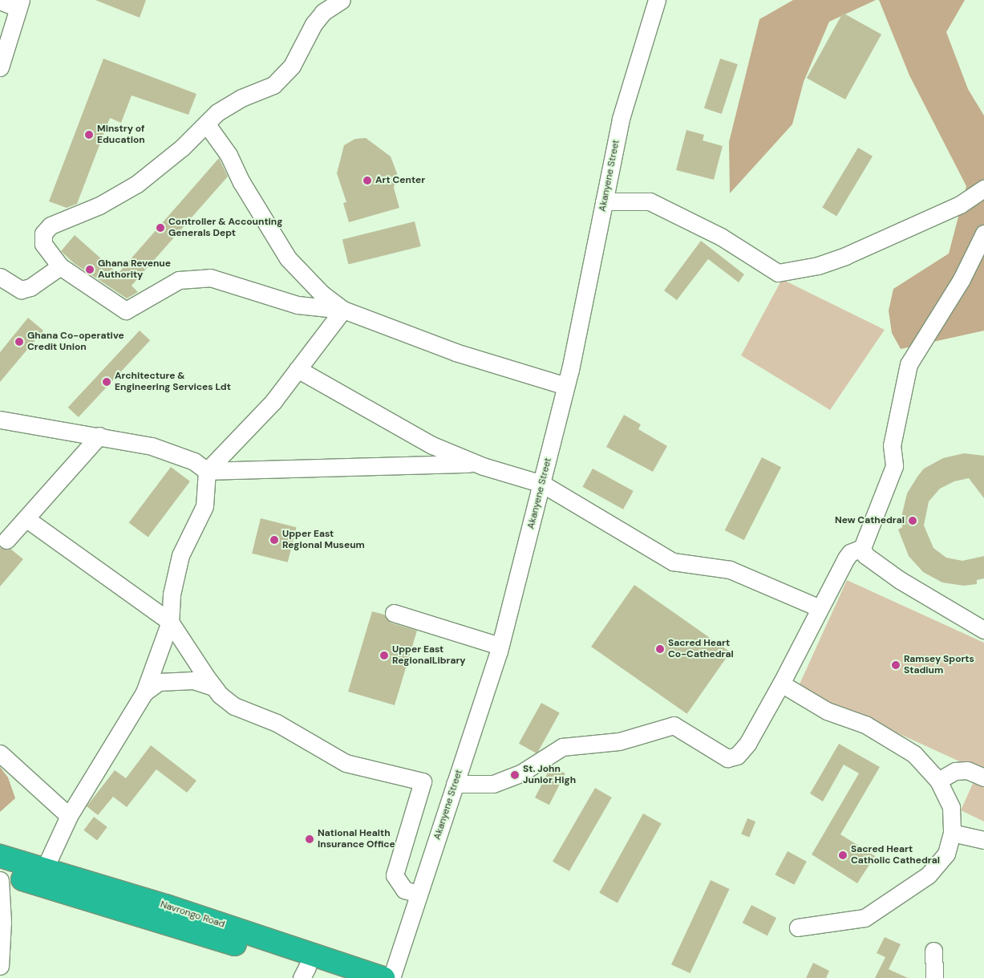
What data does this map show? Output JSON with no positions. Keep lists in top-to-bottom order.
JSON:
{
  "streets": {
    "highway": ["Navrongo Road"],
    "street": ["Akanyene Street"]
  },
  "places": [
    "Minstry of Education",
    "Art Center",
    "Controller & Accounting Generals Dept",
    "Ghana Revenue Authority",
    "Ghana Co-operative Credit Union",
    "Architecture & Engineering Services Ldt",
    "New Cathedral",
    "Upper East Regional Museum",
    "Sacred Heart Co-Cathedral",
    "Upper East RegionalLibrary",
    "Ramsey Sports Stadium",
    "St. John Junior High",
    "National Health Insurance Office",
    "Sacred Heart Catholic Cathedral"
  ]
}
